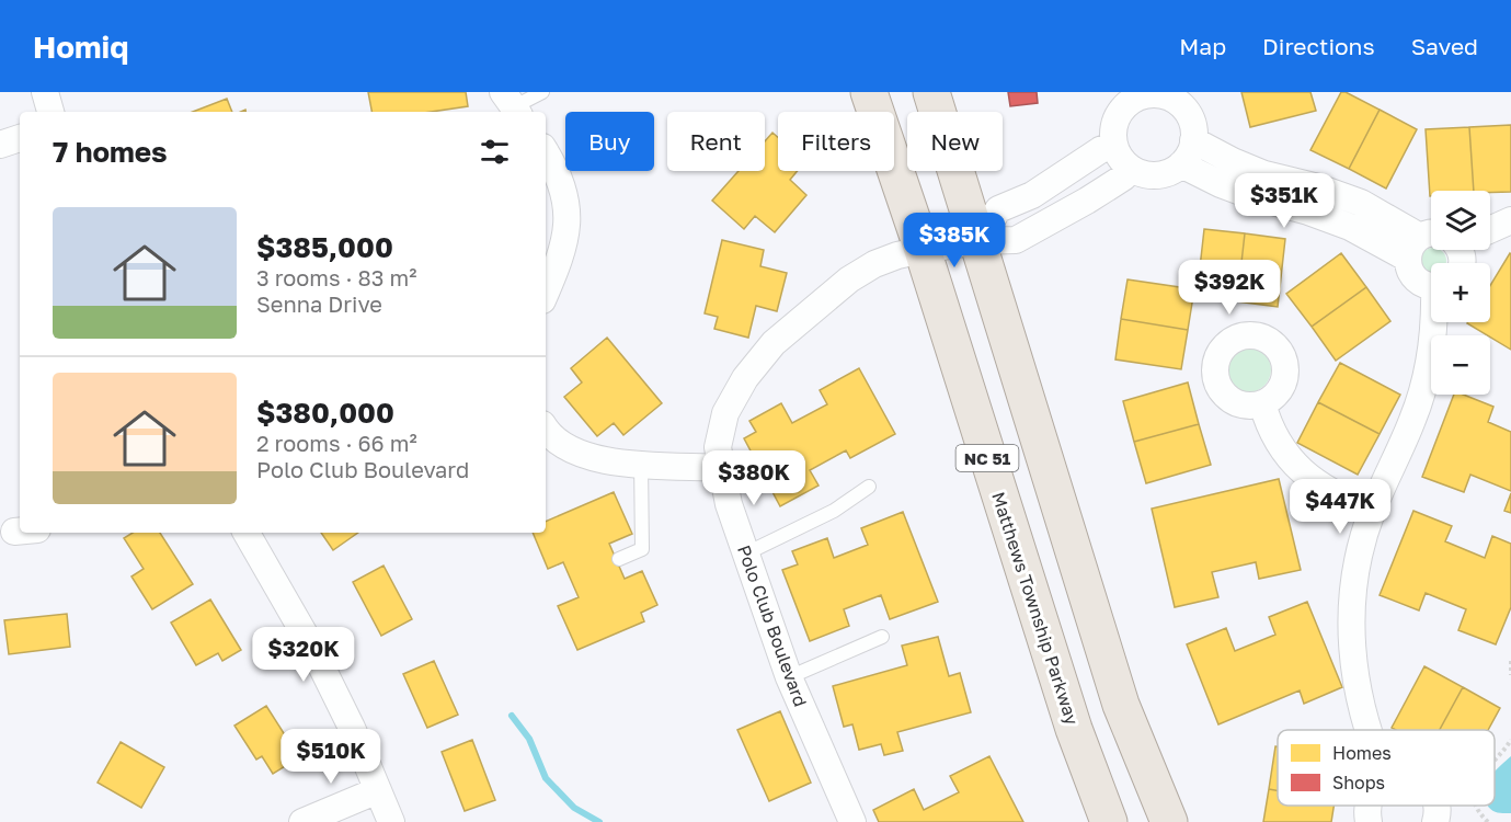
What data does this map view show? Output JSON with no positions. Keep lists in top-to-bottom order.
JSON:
{
  "streets": {
    "main road": ["NC 51", "Matthews Township Parkway"],
    "street": ["Polo Club Boulevard"]
  },
  "crossings": [
    ["NC 51", "Polo Club Boulevard"],
    ["Matthews Township Parkway", "Polo Club Boulevard"]
  ],
  "legend": ["Homes", "Shops"],
  "page": {
    "header": "Homiq",
    "nav": ["Map", "Directions", "Saved"],
    "chip": [
      "Buy",
      "Rent",
      "Filters",
      "New"
    ],
    "heading": "7 homes",
    "price": [
      "$351K",
      "$385K",
      "$392K",
      "$380K",
      "$447K",
      "$320K",
      "$510K"
    ],
    "map_buttons": ["+", "−"],
    "list": [
      {
        "name": "$385,000",
        "note": "3 rooms · 83 m² · Senna Drive"
      },
      {
        "name": "$380,000",
        "note": "2 rooms · 66 m² · Polo Club Boulevard"
      }
    ]
  }
}
